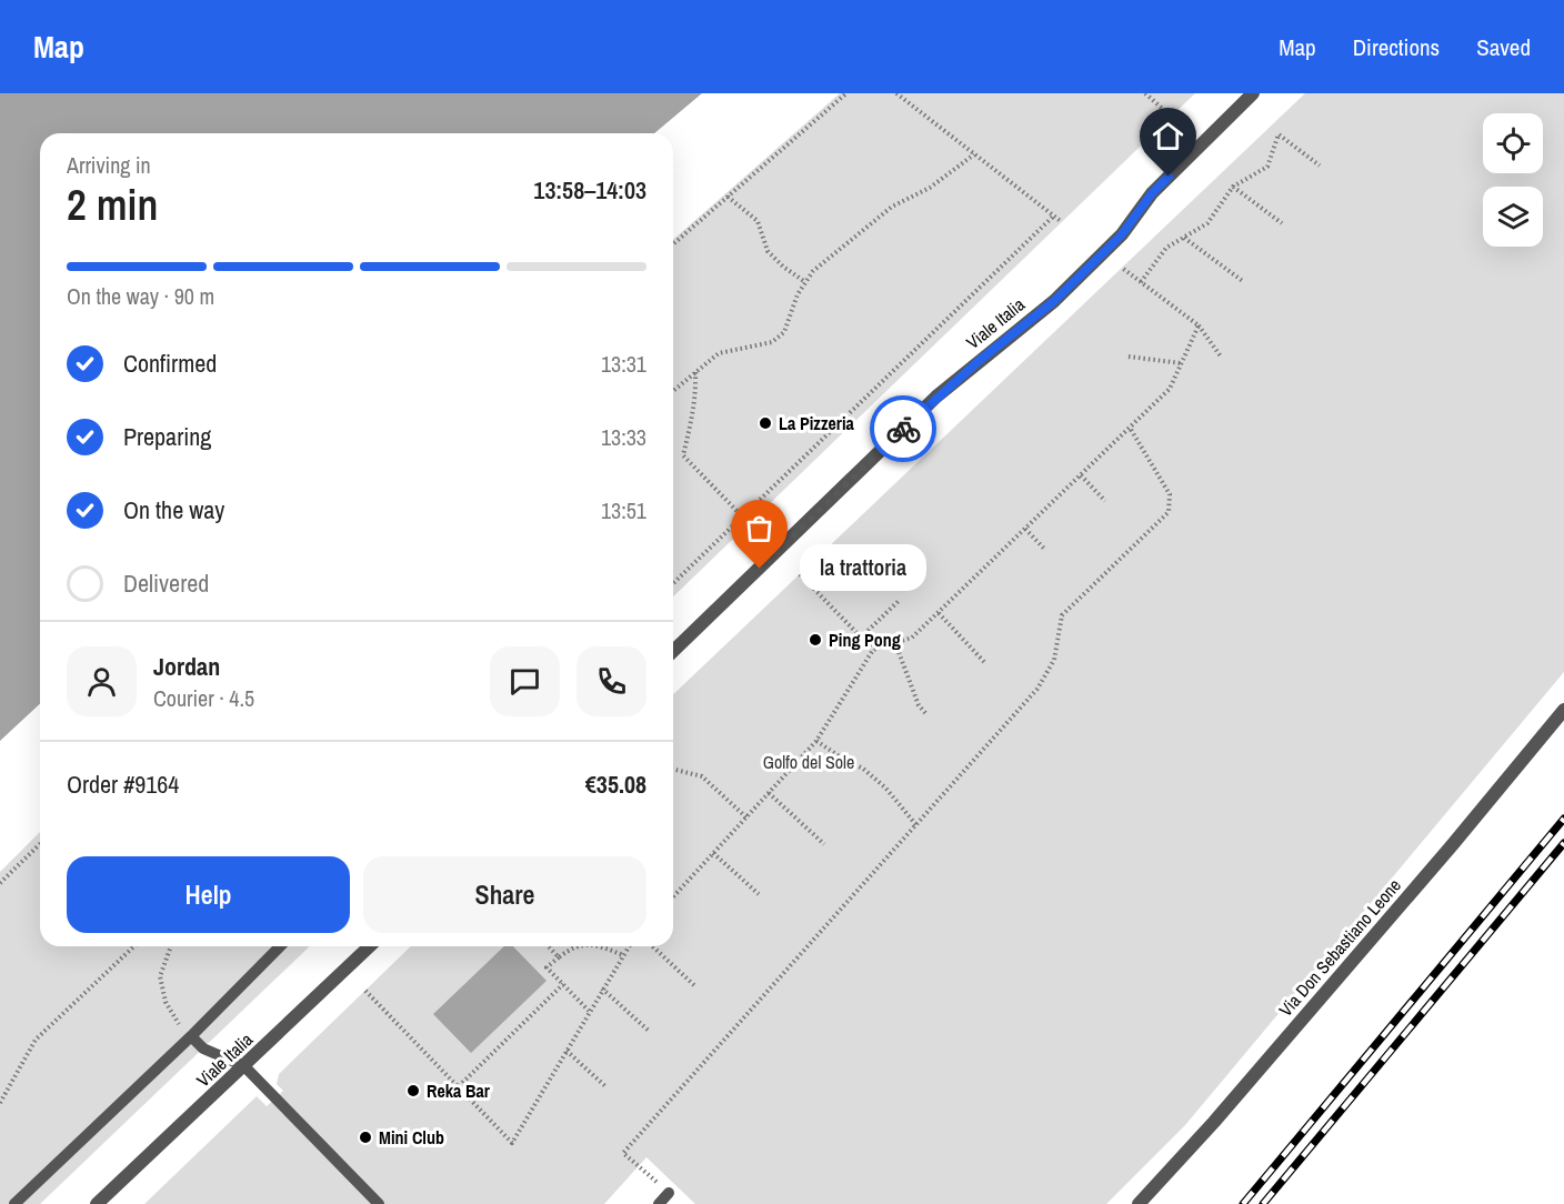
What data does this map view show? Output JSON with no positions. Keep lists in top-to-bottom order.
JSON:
{
  "streets": {
    "street": ["Viale Italia", "Via Don Sebastiano Leone"]
  },
  "parks": ["Golfo del Sole"],
  "places": [
    "La Pizzeria",
    "la trattoria",
    "Ping Pong",
    "Reka Bar",
    "Mini Club"
  ],
  "page": {
    "header": "Map",
    "nav": ["Map", "Directions", "Saved"],
    "heading": ["2 min", "Arriving in", "13:58–14:03"],
    "panel": [
      "Jordan",
      "Courier · 4.5",
      "Order #9164",
      "€35.08"
    ],
    "bar": "On the way · 90 m",
    "list": [
      ["Confirmed", "13:31"],
      ["Preparing", "13:33"],
      ["On the way", "13:51"],
      "Delivered"
    ],
    "bubble": "la trattoria",
    "buttons": ["Help", "Share"]
  }
}
